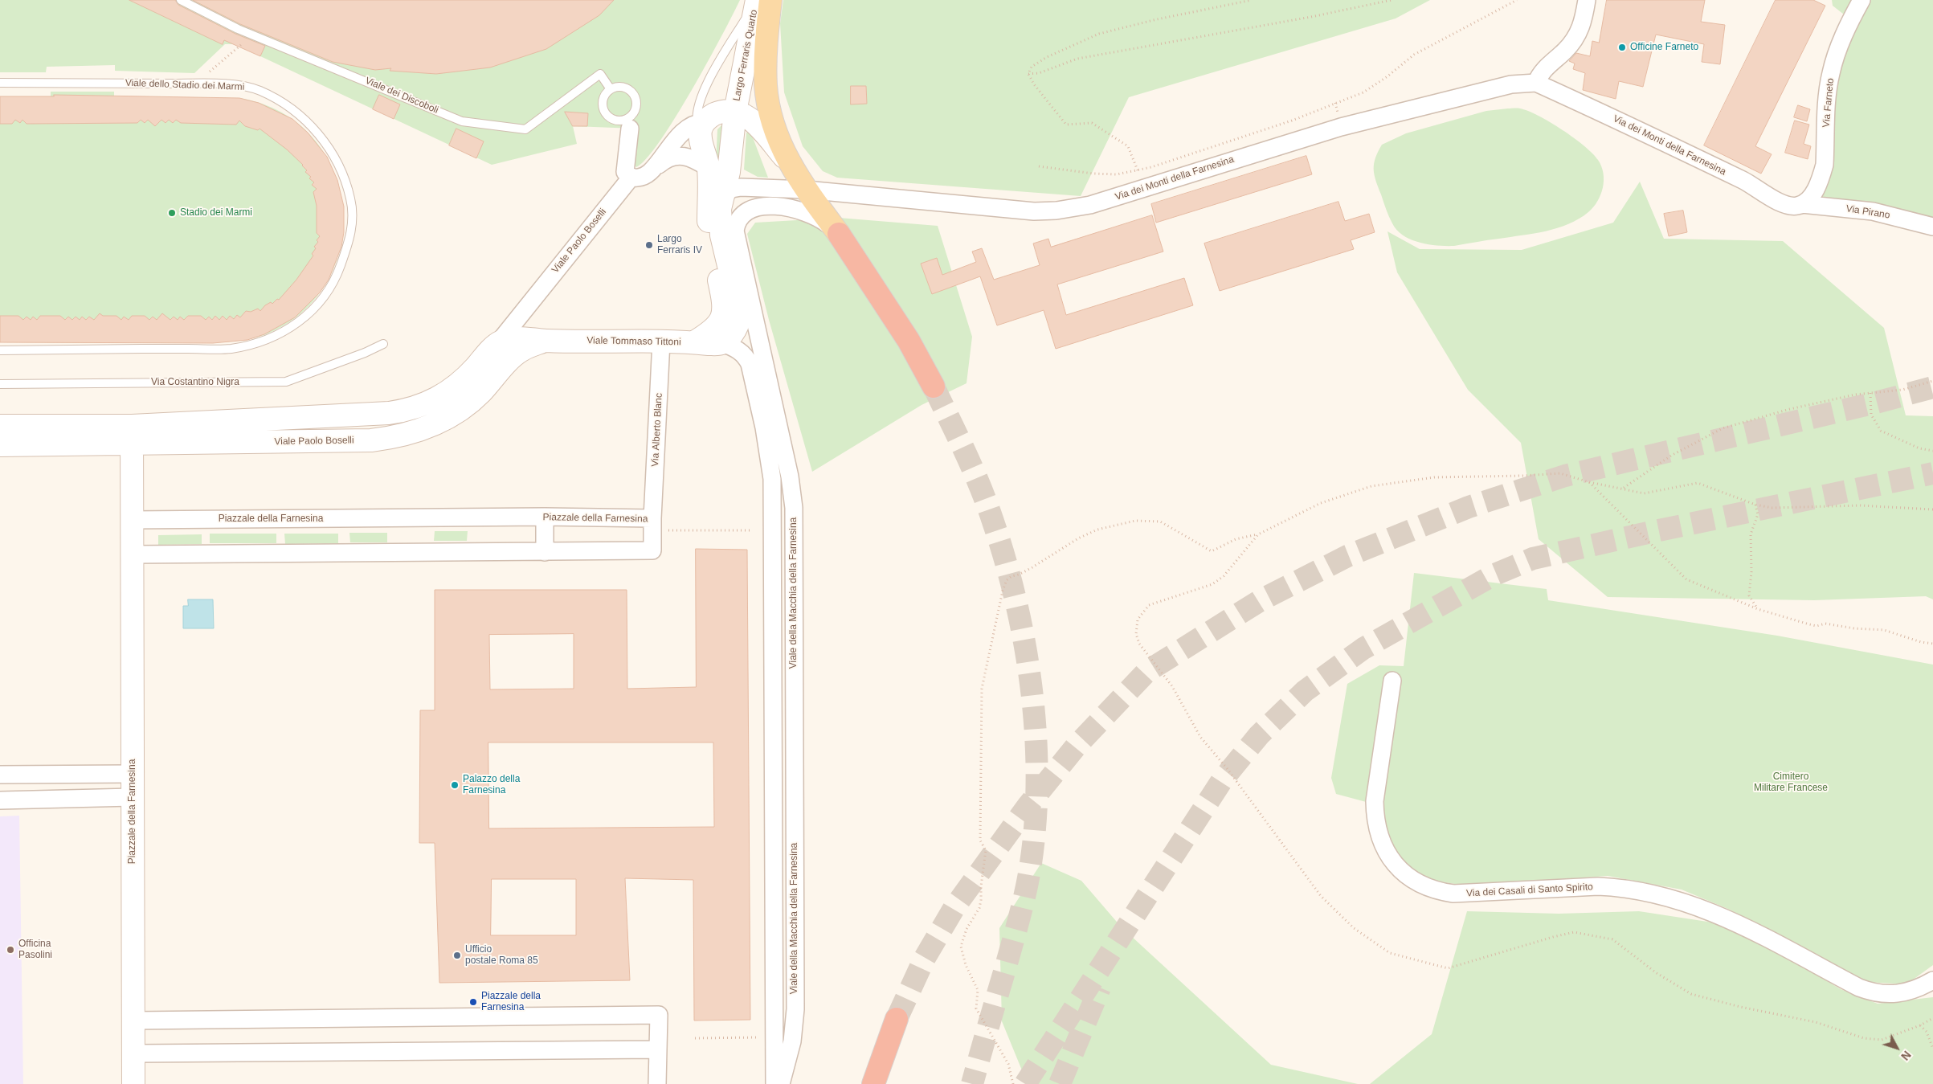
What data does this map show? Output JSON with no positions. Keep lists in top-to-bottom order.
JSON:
{
  "streets": {
    "street": [
      "Largo Ferraris Quarto",
      "Via Farneto",
      "Via dei Monti della Farnesina",
      "Via Pirano",
      "Viale Paolo Boselli",
      "Viale Tommaso Tittoni",
      "Via Alberto Blanc",
      "Piazzale della Farnesina",
      "Viale della Macchia della Farnesina",
      "Via dei Casali di Santo Spirito"
    ],
    "lane": ["Viale dello Stadio dei Marmi", "Viale dei Discoboli", "Via Costantino Nigra"]
  },
  "crossings": [
    ["Via Farneto", "Via dei Monti della Farnesina"],
    ["Via Farneto", "Via Pirano"],
    ["Via dei Monti della Farnesina", "Via Pirano"],
    ["Viale Paolo Boselli", "Viale Tommaso Tittoni"],
    ["Viale Paolo Boselli", "Piazzale della Farnesina"],
    ["Viale Tommaso Tittoni", "Via Alberto Blanc"],
    ["Via Alberto Blanc", "Piazzale della Farnesina"]
  ],
  "parks": ["Cimitero Militare Francese"],
  "places": [
    "Officine Farneto",
    "Stadio dei Marmi",
    "Largo Ferraris IV",
    "Palazzo della Farnesina",
    "Officina Pasolini",
    "Ufficio postale Roma 85",
    "Piazzale della Farnesina"
  ],
  "north": "bottom right"
}
